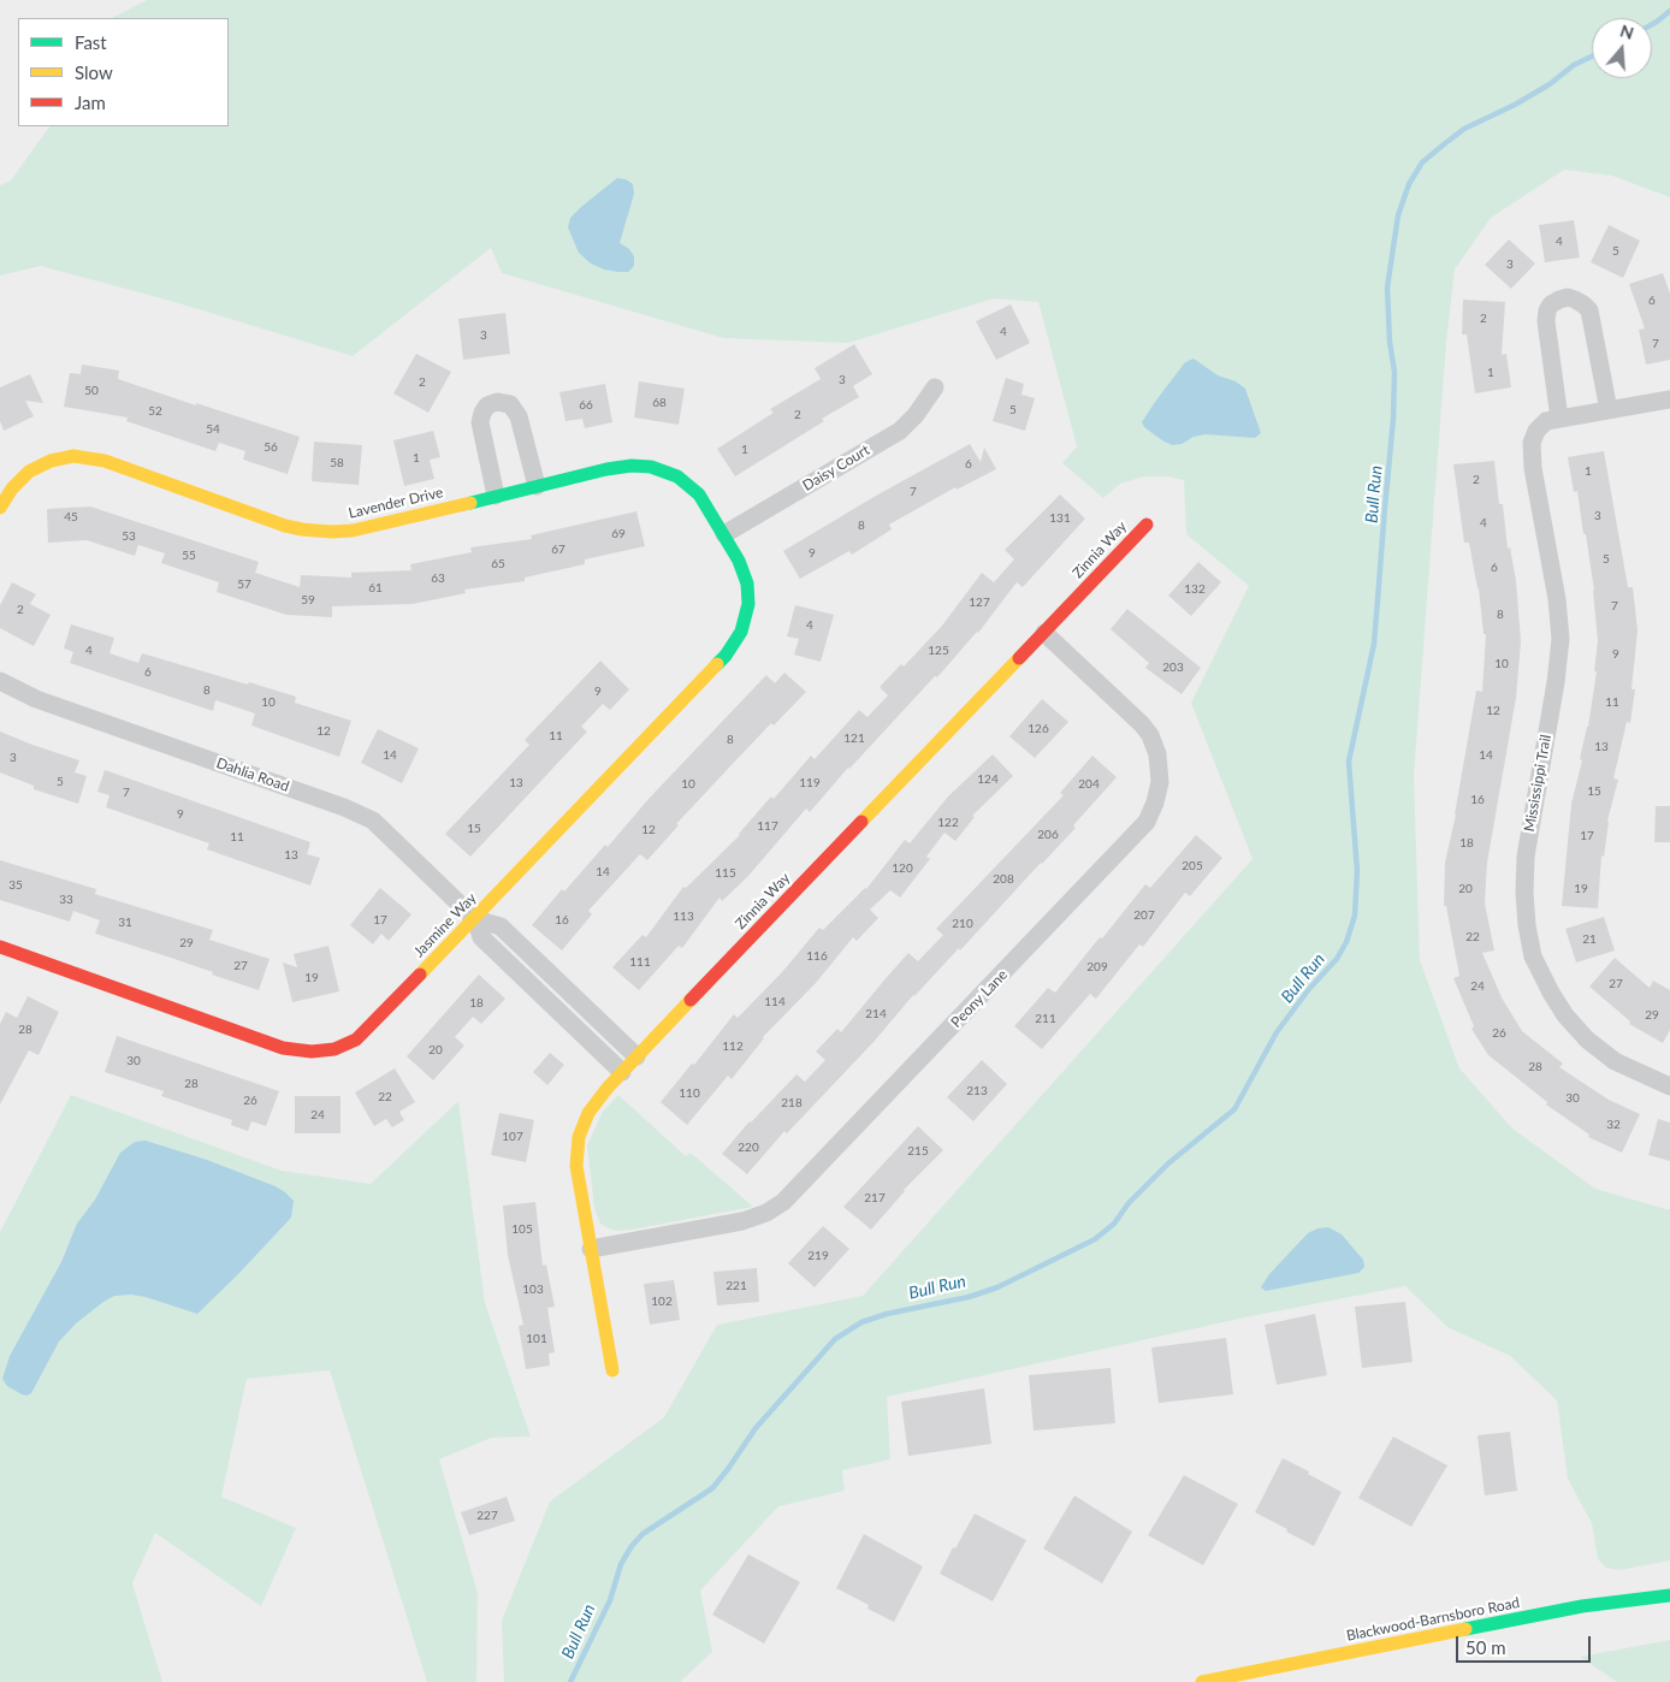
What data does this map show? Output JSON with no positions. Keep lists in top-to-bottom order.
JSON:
{
  "streets": {
    "street": [
      "Daisy Court",
      "Lavender Drive",
      "Zinnia Way",
      "Dahlia Road",
      "Mississippi Trail",
      "Jasmine Way",
      "Peony Lane",
      "Blackwood-Barnsboro Road"
    ]
  },
  "crossings": [
    ["Daisy Court", "Lavender Drive"],
    ["Daisy Court", "Jasmine Way"],
    ["Lavender Drive", "Jasmine Way"],
    ["Zinnia Way", "Dahlia Road"],
    ["Zinnia Way", "Peony Lane"],
    ["Dahlia Road", "Jasmine Way"]
  ],
  "water": ["Bull Run"],
  "house_numbers": [
    "4",
    "5",
    "3",
    "6",
    "2",
    "4",
    "3",
    "7",
    "1",
    "3",
    "2",
    "50",
    "68",
    "66",
    "5",
    "52",
    "2",
    "54",
    "56",
    "1",
    "1",
    "58",
    "6",
    "1",
    "2",
    "7",
    "3",
    "45",
    "131",
    "4",
    "8",
    "69",
    "53",
    "67",
    "9",
    "55",
    "5",
    "65",
    "6",
    "63",
    "57",
    "61",
    "132",
    "59",
    "127",
    "7",
    "2",
    "8",
    "4",
    "4",
    "125",
    "9",
    "10",
    "203",
    "6",
    "8",
    "9",
    "10",
    "11",
    "12",
    "126",
    "12",
    "11",
    "121",
    "8",
    "13",
    "14",
    "14",
    "3",
    "124",
    "5",
    "13",
    "119",
    "10",
    "204",
    "15",
    "7",
    "16",
    "9",
    "122",
    "117",
    "15",
    "12",
    "206",
    "17",
    "11",
    "18",
    "13",
    "205",
    "120",
    "14",
    "115",
    "208",
    "35",
    "20",
    "19",
    "33",
    "207",
    "113",
    "17",
    "16",
    "31",
    "210",
    "22",
    "21",
    "29",
    "116",
    "111",
    "27",
    "209",
    "19",
    "27",
    "24",
    "114",
    "18",
    "214",
    "29",
    "211",
    "28",
    "26",
    "112",
    "20",
    "30",
    "28",
    "28",
    "213",
    "110",
    "22",
    "30",
    "26",
    "218",
    "24",
    "32",
    "107",
    "220",
    "215",
    "217",
    "105",
    "219",
    "221",
    "103",
    "102",
    "101",
    "227"
  ],
  "legend": ["Fast", "Slow", "Jam"],
  "scale_bar": "50 m",
  "north": "top"
}
